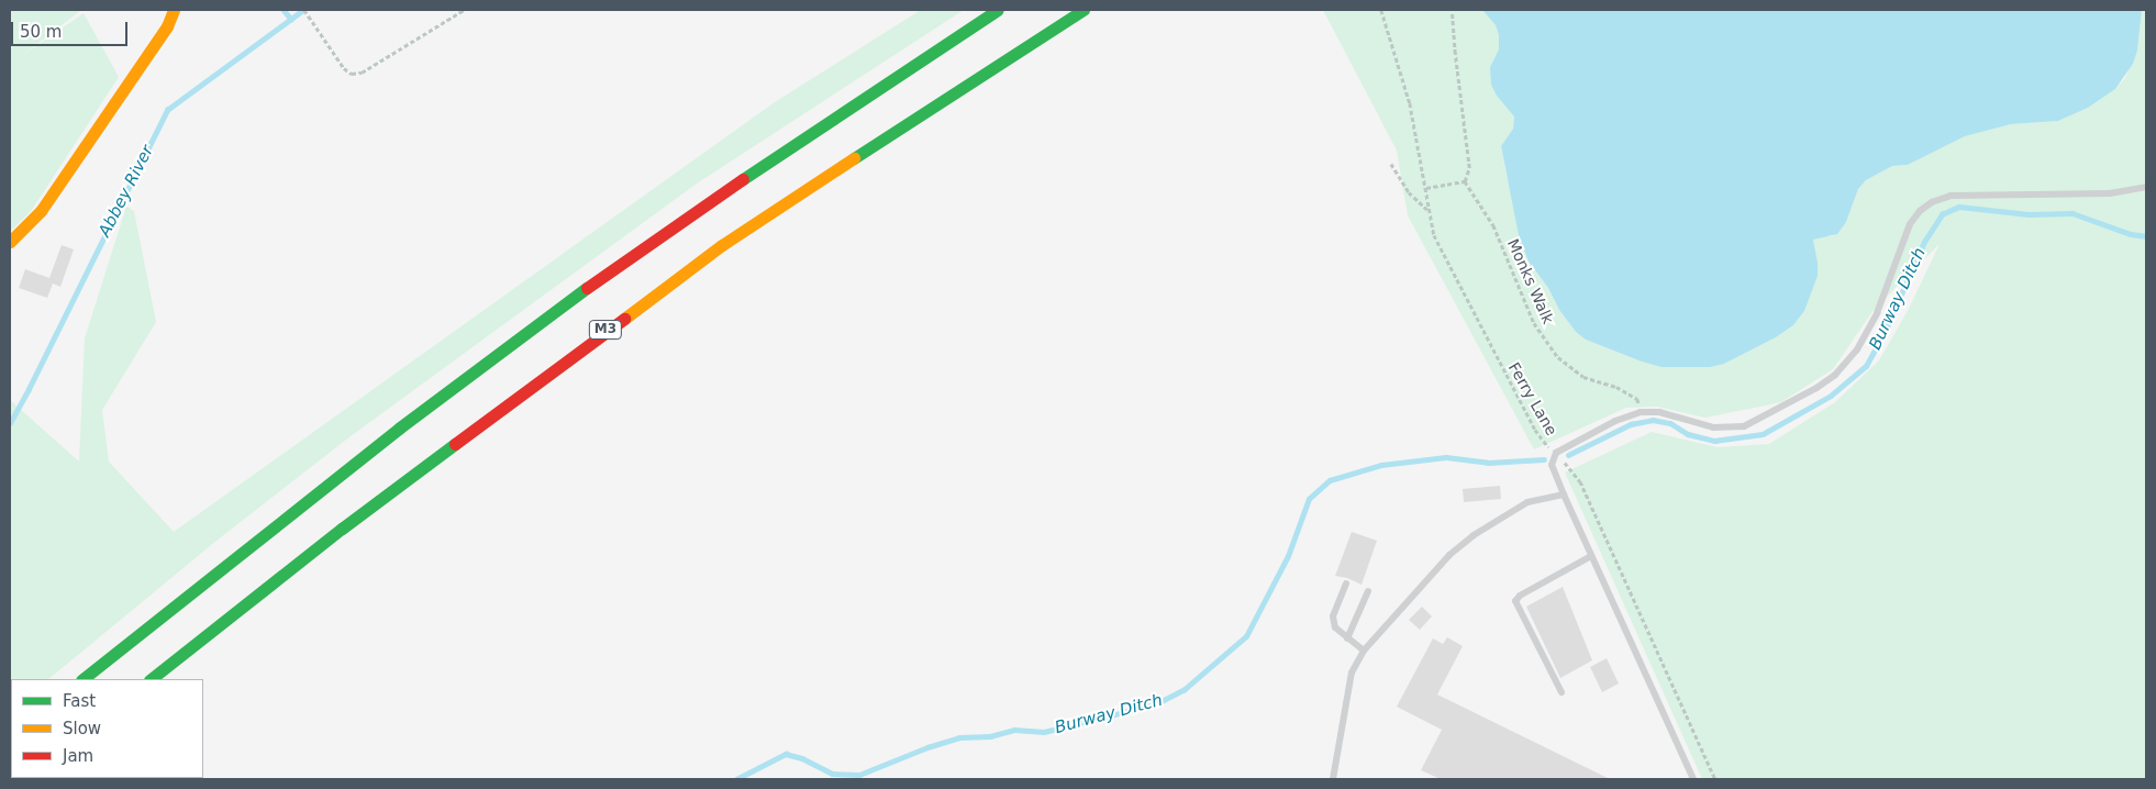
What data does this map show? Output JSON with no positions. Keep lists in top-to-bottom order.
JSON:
{
  "streets": {
    "main road": ["M3"],
    "path": ["Monks Walk", "Ferry Lane"]
  },
  "water": ["Abbey River", "Burway Ditch"],
  "legend": ["Fast", "Slow", "Jam"],
  "scale_bar": "50 m"
}
